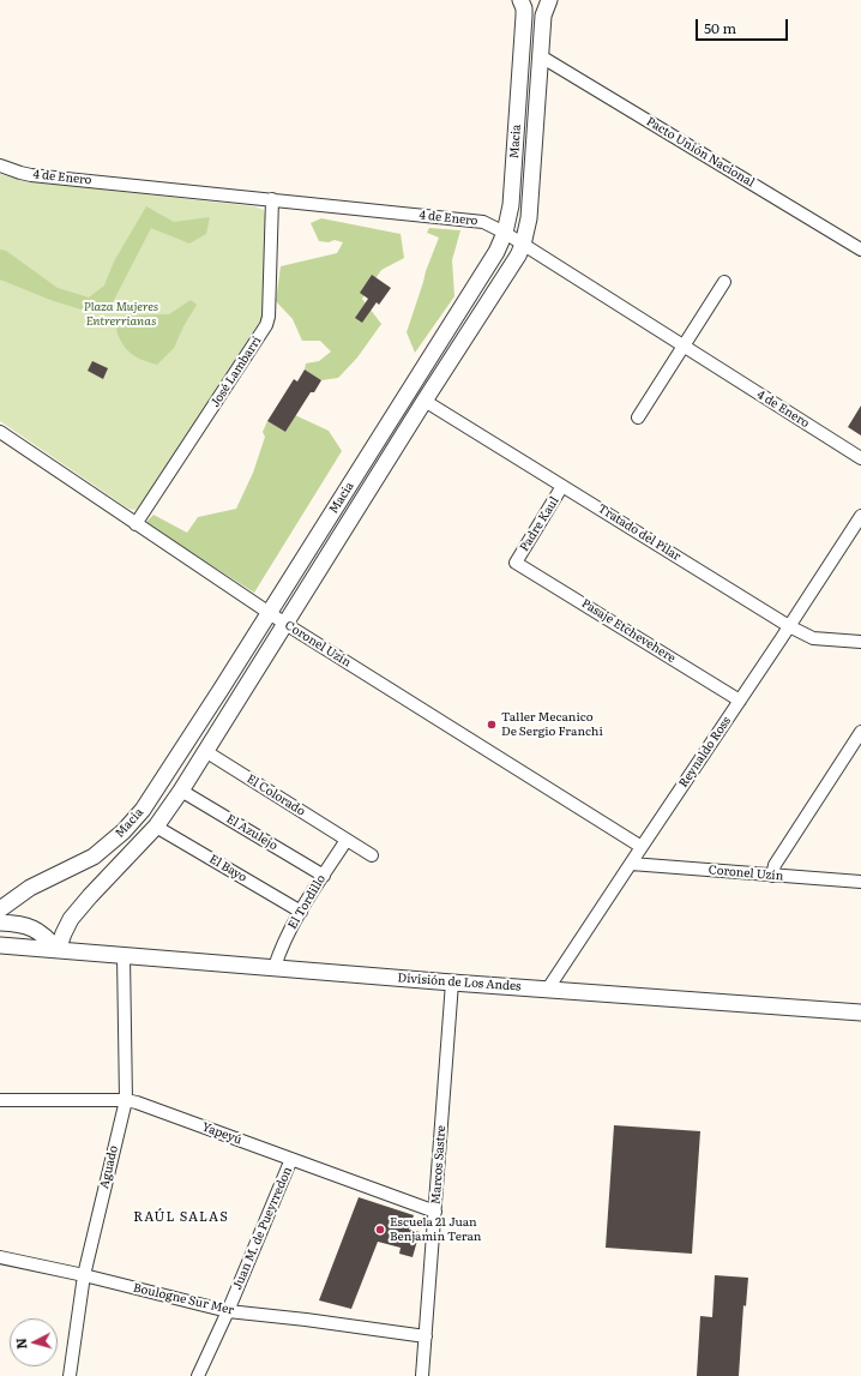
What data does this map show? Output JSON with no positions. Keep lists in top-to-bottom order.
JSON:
{
  "streets": {
    "street": [
      "Macia",
      "Pacto Unión Nacional",
      "4 de Enero",
      "José Lambarri",
      "Padre Kaul",
      "Tratado del Pilar",
      "Pasaje Etchevehere",
      "Coronel Uzín",
      "Reynaldo Ross",
      "El Colorado",
      "El Azulejo",
      "El Bayo",
      "El Tordillo",
      "División de Los Andes",
      "Yapeyú",
      "Marcos Sastre",
      "Aguado",
      "Juan M. de Pueyrredon",
      "Boulogne Sur Mer"
    ]
  },
  "crossings": [
    ["Macia", "Pacto Unión Nacional"],
    ["Macia", "4 de Enero"],
    ["Macia", "Tratado del Pilar"],
    ["Macia", "Coronel Uzín"],
    ["Macia", "El Colorado"],
    ["Macia", "El Azulejo"],
    ["Macia", "El Bayo"],
    ["Macia", "División de Los Andes"],
    ["4 de Enero", "José Lambarri"],
    ["José Lambarri", "Coronel Uzín"],
    ["Padre Kaul", "Tratado del Pilar"],
    ["Padre Kaul", "Pasaje Etchevehere"],
    ["Tratado del Pilar", "Reynaldo Ross"],
    ["Pasaje Etchevehere", "Reynaldo Ross"],
    ["Coronel Uzín", "Reynaldo Ross"],
    ["Reynaldo Ross", "División de Los Andes"],
    ["El Colorado", "El Tordillo"],
    ["El Azulejo", "El Tordillo"],
    ["El Bayo", "El Tordillo"],
    ["El Tordillo", "División de Los Andes"],
    ["División de Los Andes", "Marcos Sastre"],
    ["División de Los Andes", "Aguado"],
    ["Yapeyú", "Marcos Sastre"],
    ["Yapeyú", "Aguado"],
    ["Yapeyú", "Juan M. de Pueyrredon"],
    ["Marcos Sastre", "Boulogne Sur Mer"],
    ["Aguado", "Boulogne Sur Mer"],
    ["Juan M. de Pueyrredon", "Boulogne Sur Mer"]
  ],
  "districts": ["RAÚL SALAS"],
  "parks": ["Plaza Mujeres Entrerrianas"],
  "places": ["Taller Mecanico De Sergio Franchi", "Escuela 21 Juan Benjamin Teran"],
  "scale_bar": "50 m",
  "north": "left"
}
